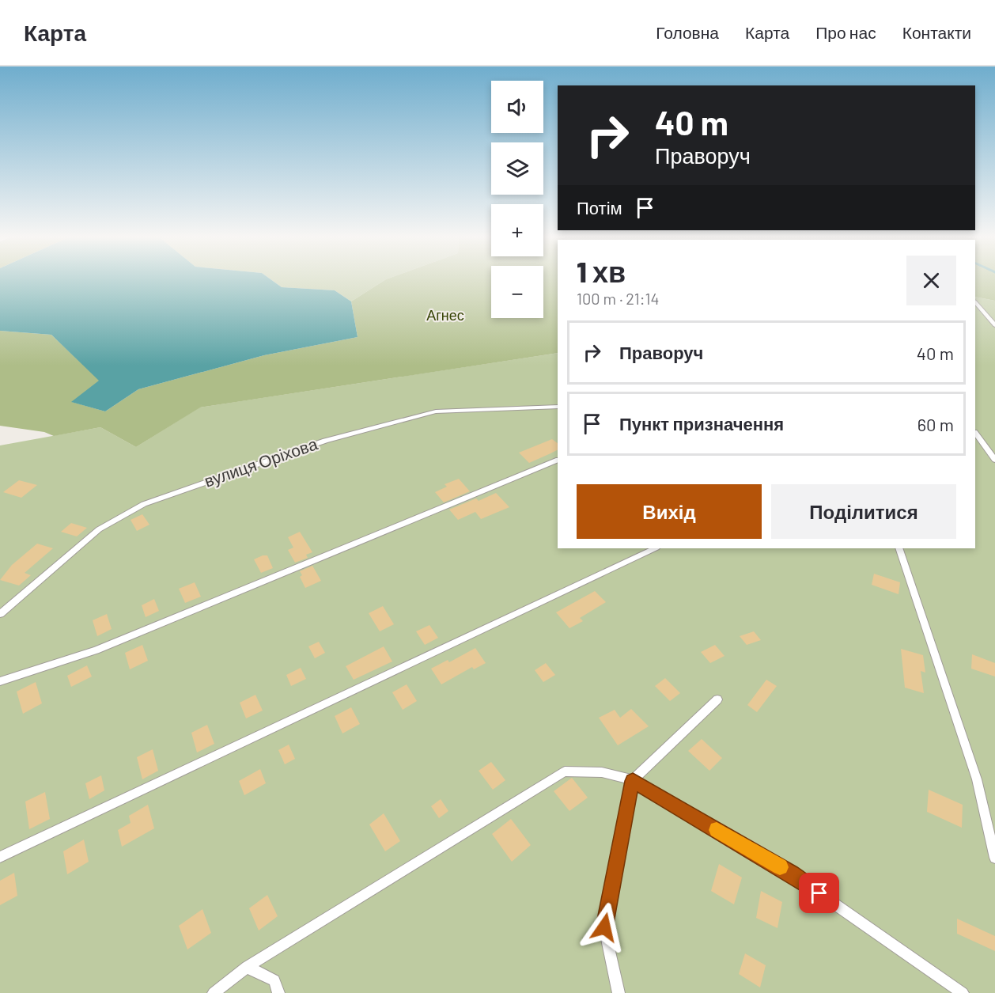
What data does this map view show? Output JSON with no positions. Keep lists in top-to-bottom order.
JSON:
{
  "streets": {
    "lane": ["вулиця Оріхова"]
  },
  "parks": ["Агнес"],
  "page": {
    "header": "Карта",
    "nav": [
      "Головна",
      "Карта",
      "Про нас",
      "Контакти"
    ],
    "map_buttons": ["+", "−"],
    "turn": ["40 m", "Праворуч"],
    "then": "Потім",
    "heading": ["1 хв", "100 m · 21:14"],
    "list": [
      {
        "name": "Праворуч",
        "value": "40 m"
      },
      {
        "name": "Пункт призначення",
        "value": "60 m"
      }
    ],
    "buttons": ["Вихід", "Поділитися"]
  }
}
